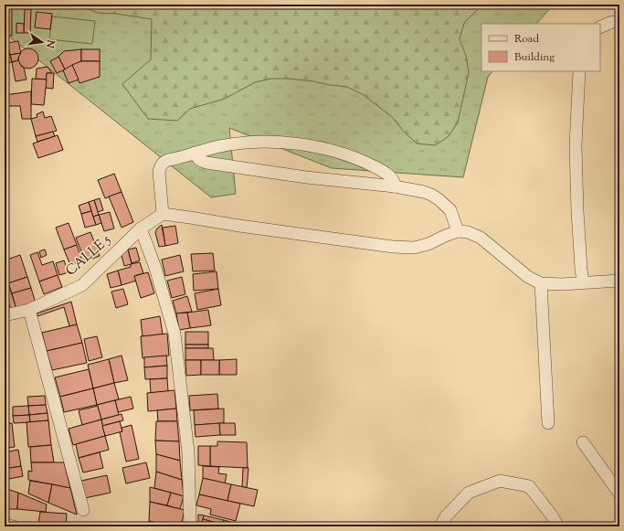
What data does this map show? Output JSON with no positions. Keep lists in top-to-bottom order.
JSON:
{
  "streets": {
    "street": ["CALLE 5"]
  },
  "legend": ["Road", "Building"],
  "north": "right"
}
